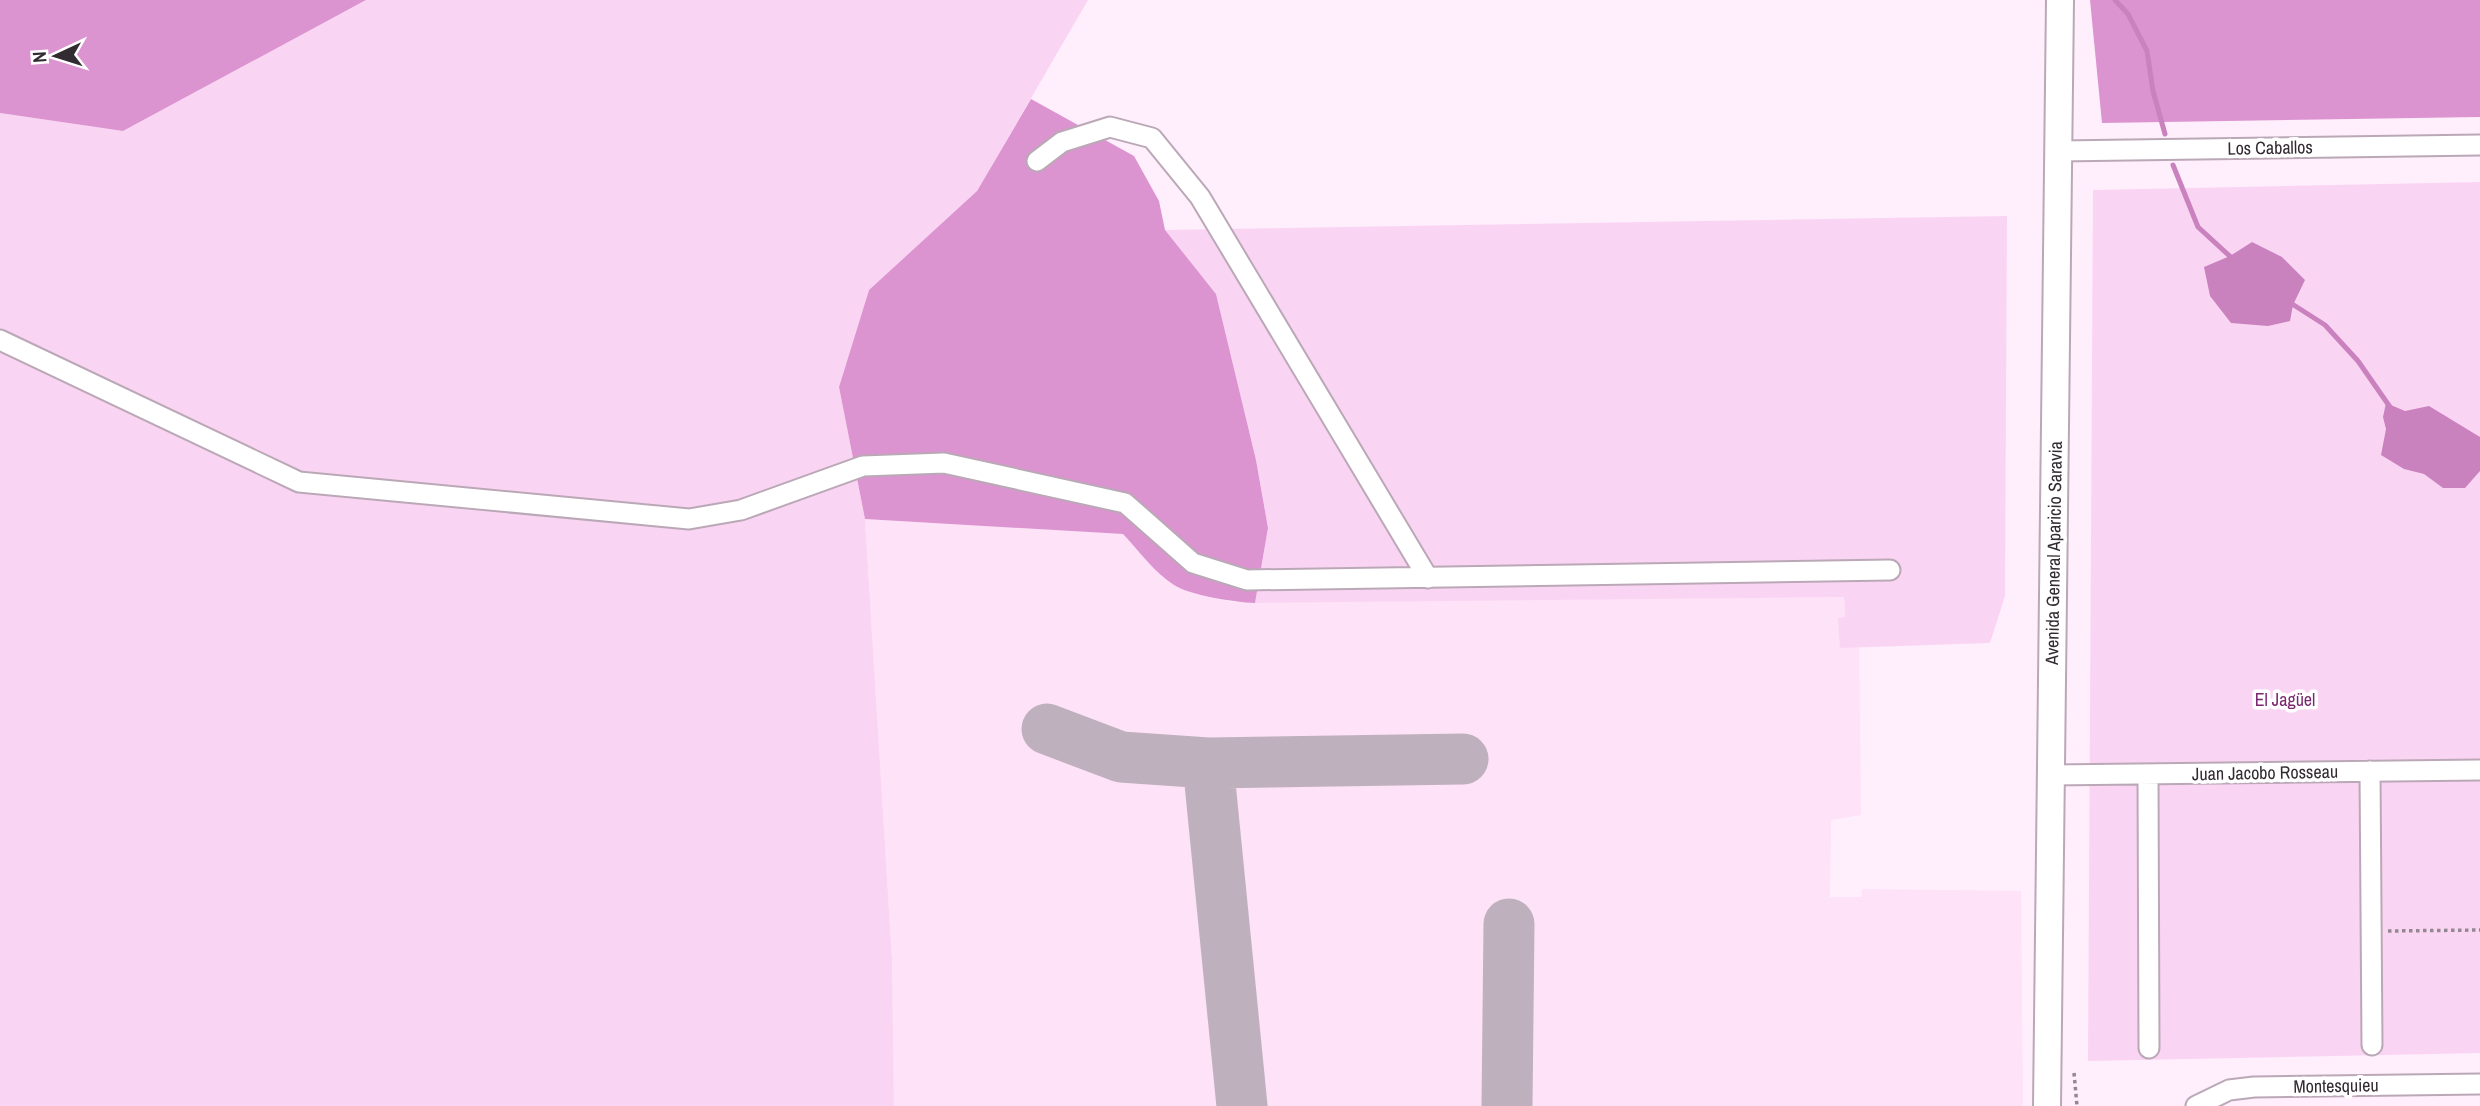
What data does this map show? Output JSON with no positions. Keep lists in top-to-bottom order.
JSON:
{
  "streets": {
    "main road": ["Avenida General Aparicio Saravia"],
    "street": ["Los Caballos", "Juan Jacobo Rosseau", "Montesquieu"]
  },
  "crossings": [
    ["Los Caballos", "Avenida General Aparicio Saravia"],
    ["Avenida General Aparicio Saravia", "Juan Jacobo Rosseau"]
  ],
  "parks": ["El Jagüel"],
  "north": "left"
}
